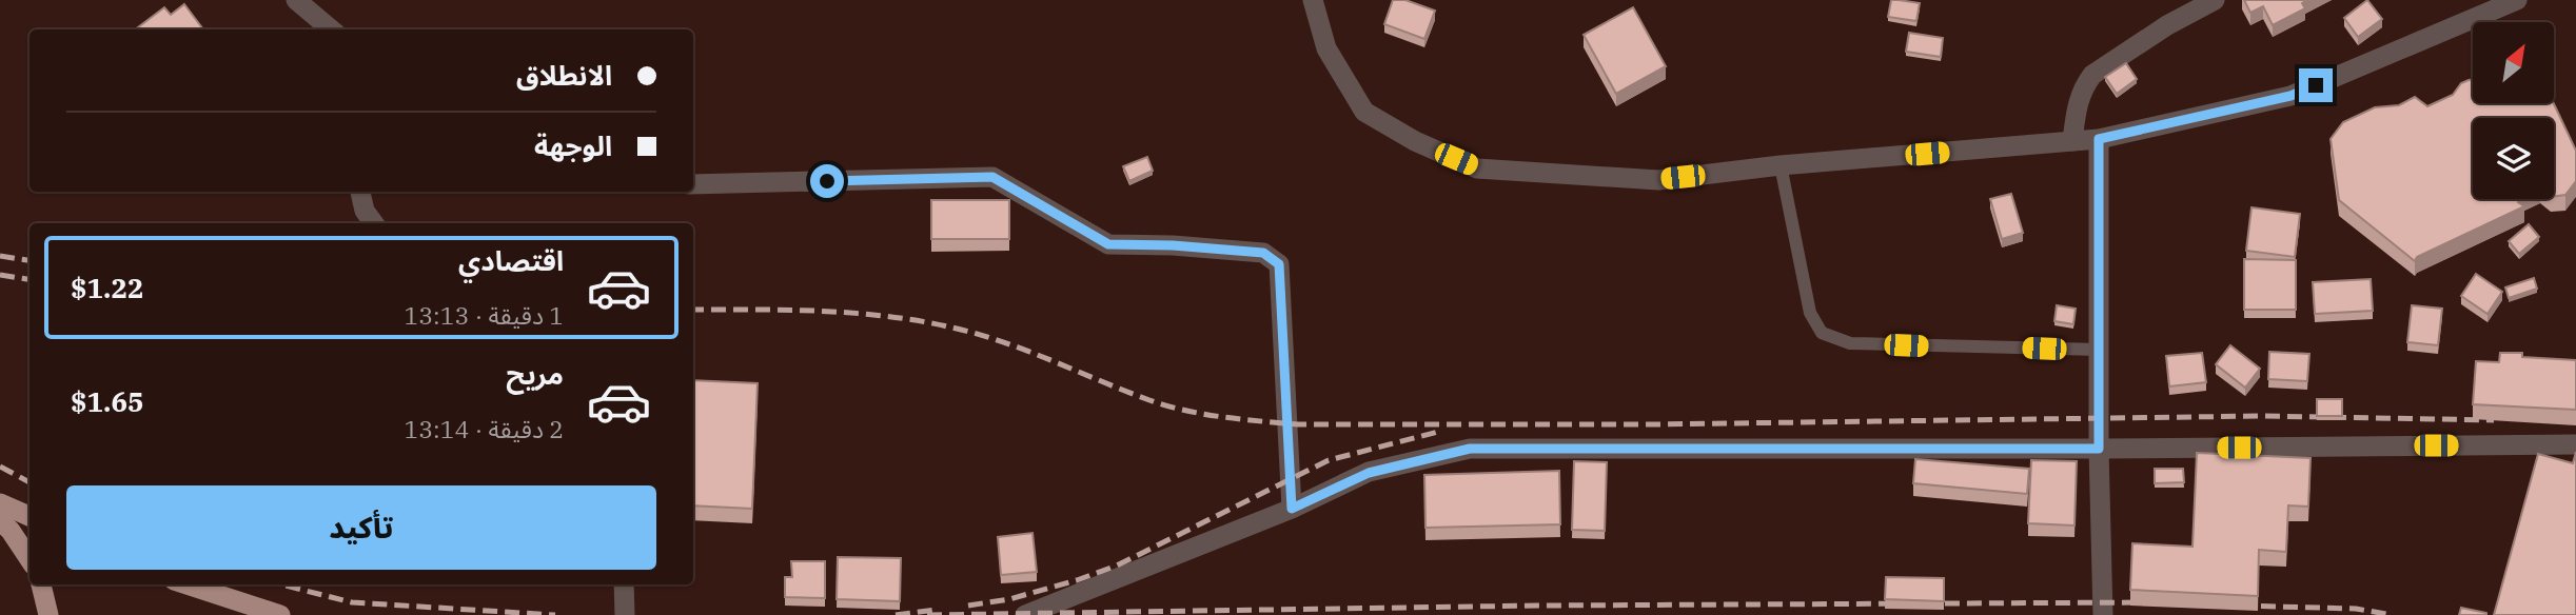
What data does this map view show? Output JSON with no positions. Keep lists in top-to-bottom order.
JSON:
{
  "north": "top right",
  "page": {
    "banner": ["الانطلاق", "الوجهة"],
    "list": [
      {
        "name": "اقتصادي",
        "note": "1 دقيقة · 13:13",
        "value": "$1.22"
      },
      {
        "name": "مريح",
        "note": "2 دقيقة · 13:14",
        "value": "$1.65"
      }
    ],
    "buttons": "تأكيد"
  }
}
